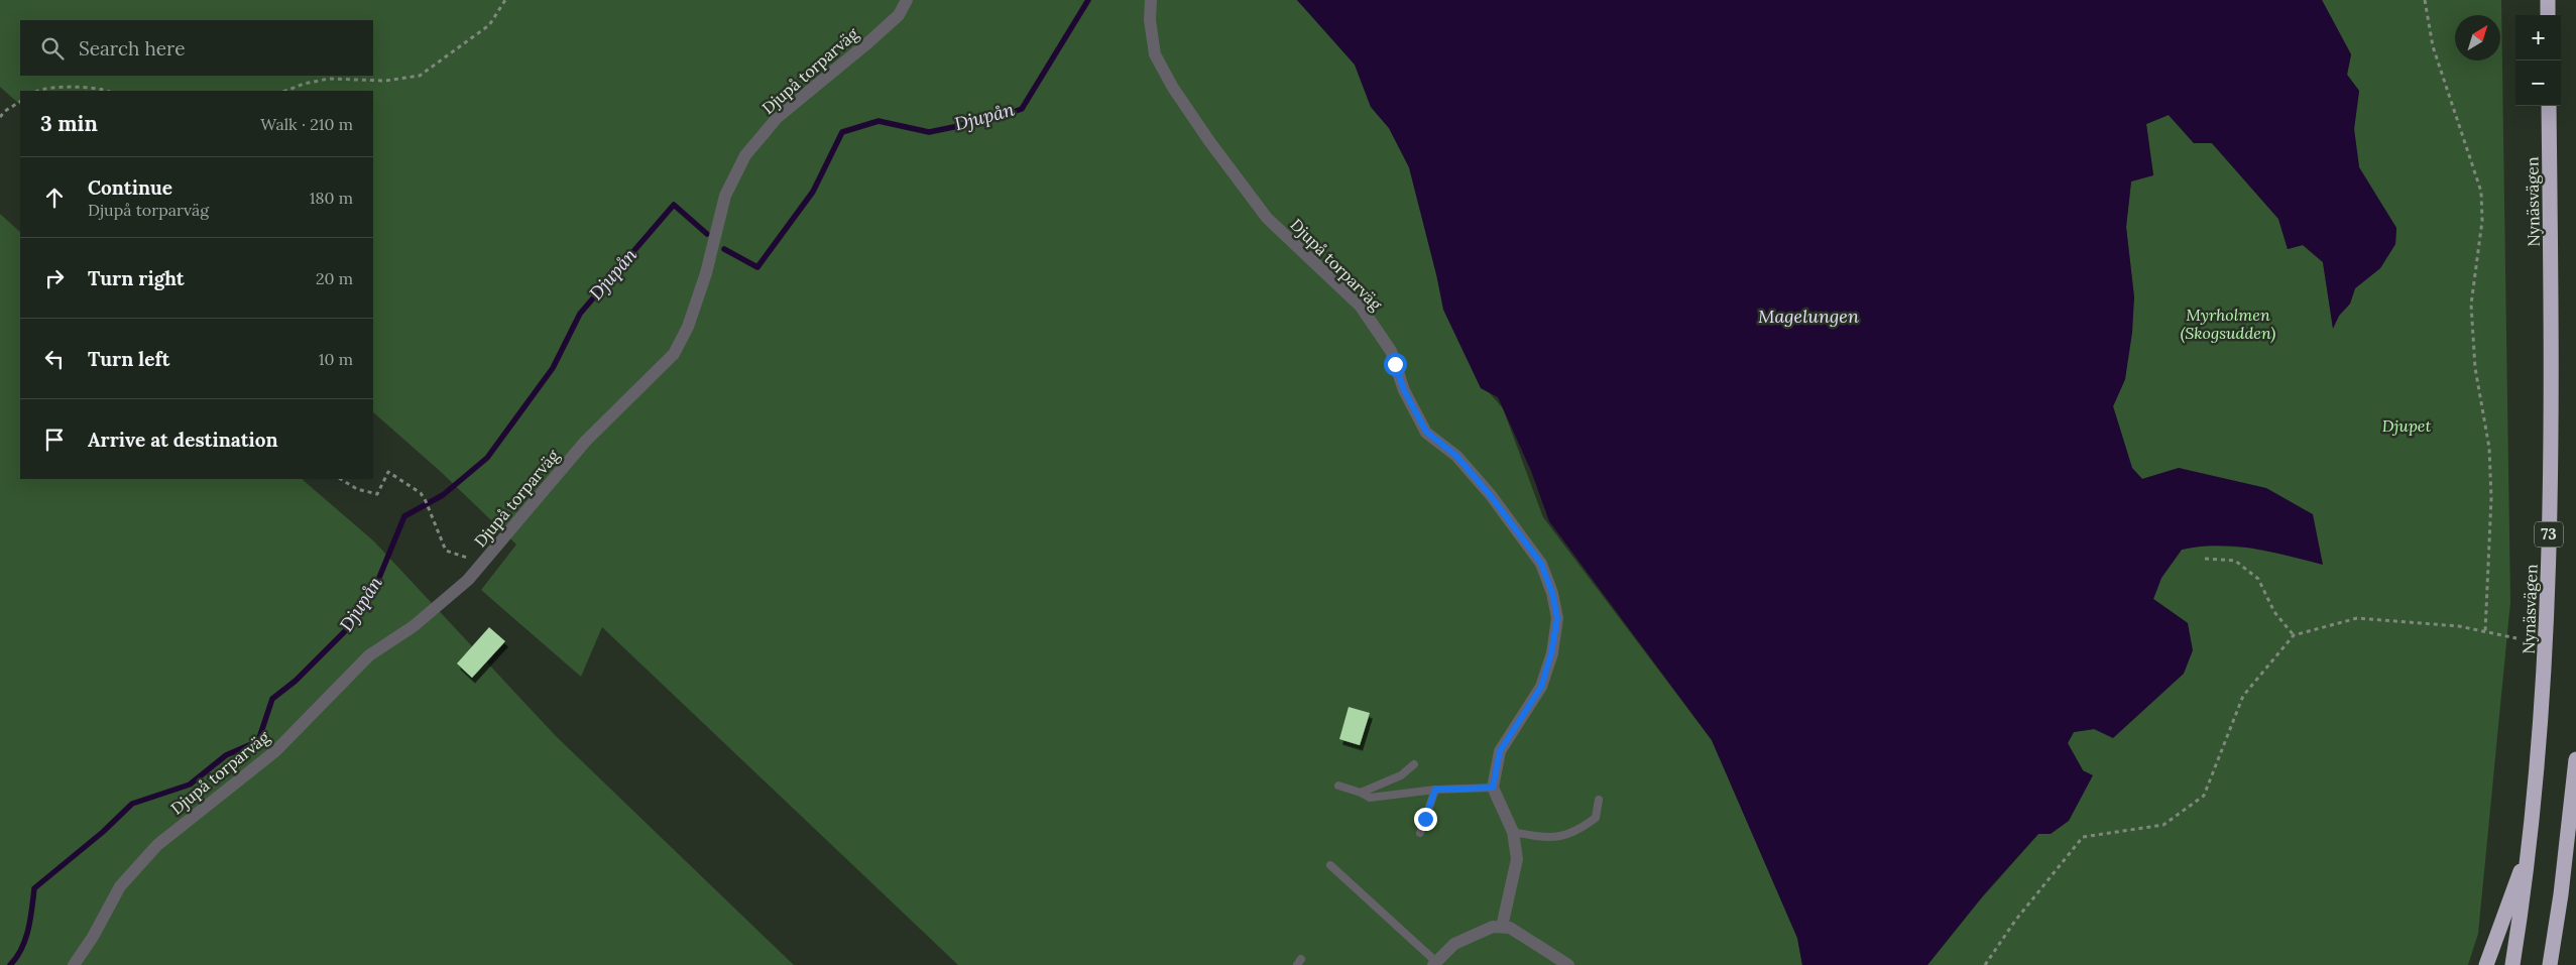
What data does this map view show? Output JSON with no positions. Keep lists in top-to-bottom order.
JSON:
{
  "streets": {
    "highway": ["Nynäsvägen", "73"],
    "street": ["Djupå torparväg"]
  },
  "water": ["Djupån", "Magelungen"],
  "parks": ["Myrholmen (Skogsudden)", "Djupet"],
  "north": "top right",
  "page": {
    "map_buttons": ["+", "−"],
    "search": "Search here",
    "heading": ["3 min", "Walk · 210 m"],
    "list": [
      ["Continue", "Djupå torparväg", "180 m"],
      ["Turn right", "20 m"],
      ["Turn left", "10 m"],
      "Arrive at destination"
    ]
  }
}
